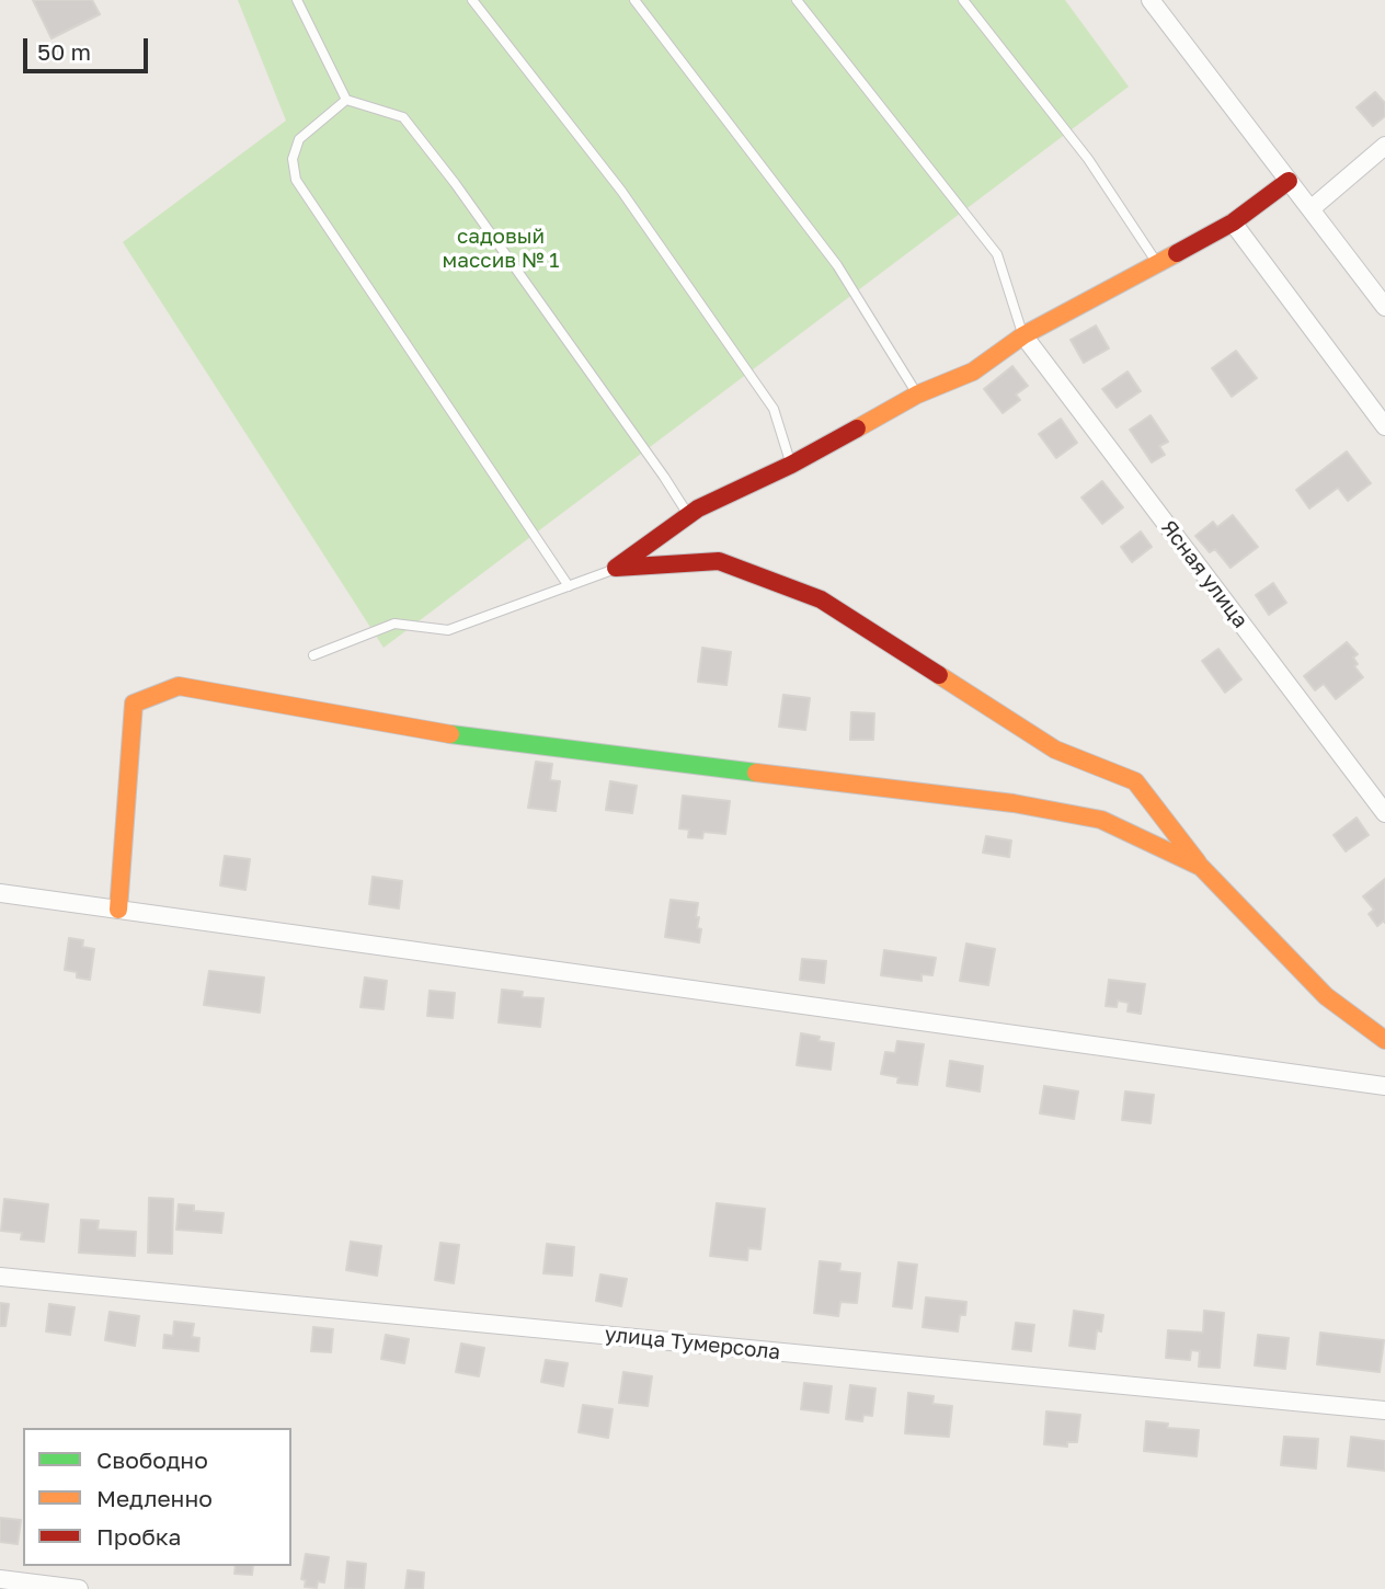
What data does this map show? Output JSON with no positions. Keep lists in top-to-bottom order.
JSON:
{
  "streets": {
    "street": ["Ясная улица", "улица Тумерсола"]
  },
  "parks": ["садовый массив № 1"],
  "legend": ["Свободно", "Медленно", "Пробка"],
  "scale_bar": "50 m"
}
